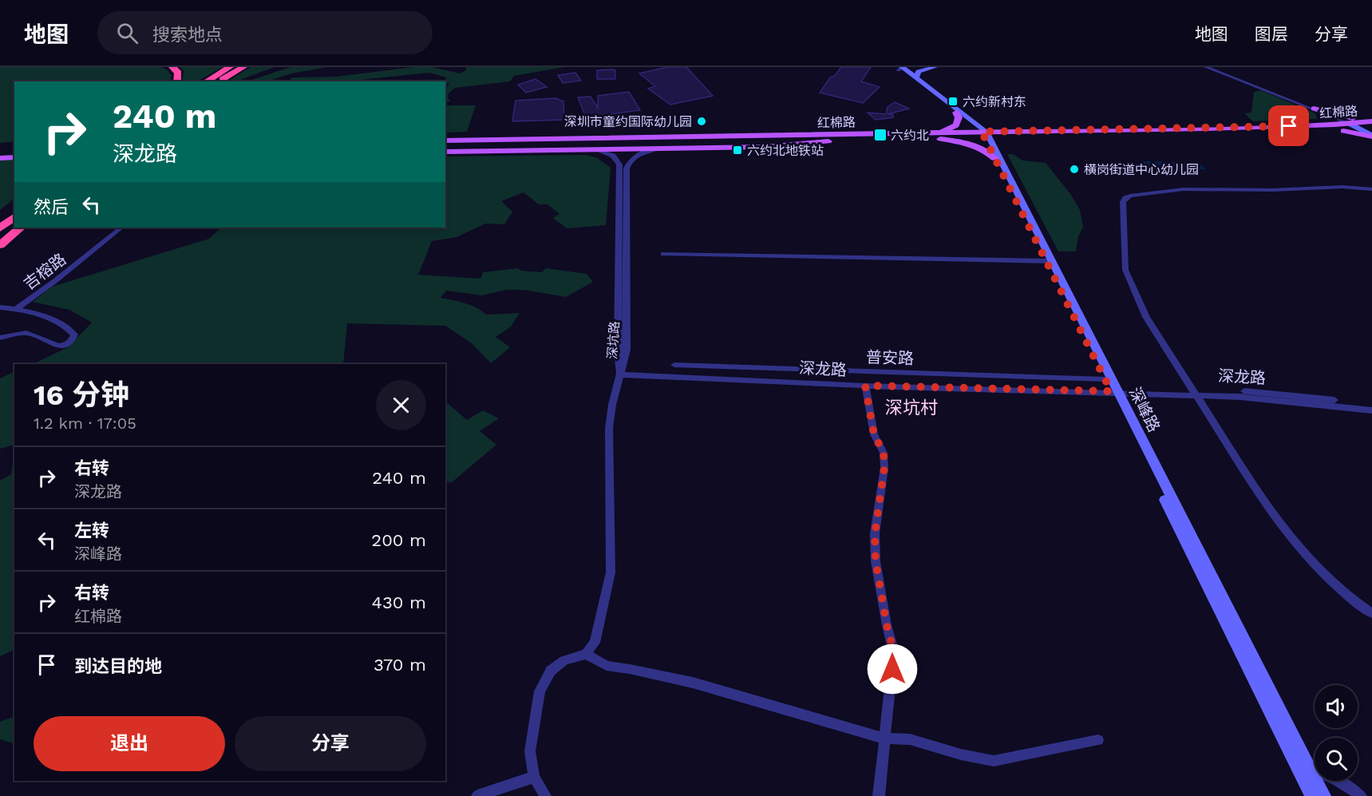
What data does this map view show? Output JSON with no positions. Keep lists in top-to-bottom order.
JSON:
{
  "streets": {
    "main road": ["红棉路"],
    "street": [
      "吉榕路",
      "深坑路",
      "普安路",
      "深龙路",
      "深峰路"
    ]
  },
  "crossings": [
    ["红棉路", "深峰路"],
    ["深坑路", "深龙路"],
    ["普安路", "深峰路"],
    ["深龙路", "深峰路"]
  ],
  "districts": ["深坑村"],
  "places": {
    "transit": ["六约新村东", "六约北", "六约北地铁站"],
    "other": ["深圳市童约国际幼儿园", "横岗街道中心幼儿园"]
  },
  "page": {
    "header": "地图",
    "search": "搜索地点",
    "nav": ["地图", "图层", "分享"],
    "turn": ["240 m", "深龙路"],
    "then": "然后",
    "heading": ["16 分钟", "1.2 km · 17:05"],
    "list": [
      {
        "name": "右转",
        "note": "深龙路",
        "value": "240 m"
      },
      {
        "name": "左转",
        "note": "深峰路",
        "value": "200 m"
      },
      {
        "name": "右转",
        "note": "红棉路",
        "value": "430 m"
      },
      {
        "name": "到达目的地",
        "value": "370 m"
      }
    ],
    "buttons": ["退出", "分享"]
  }
}
